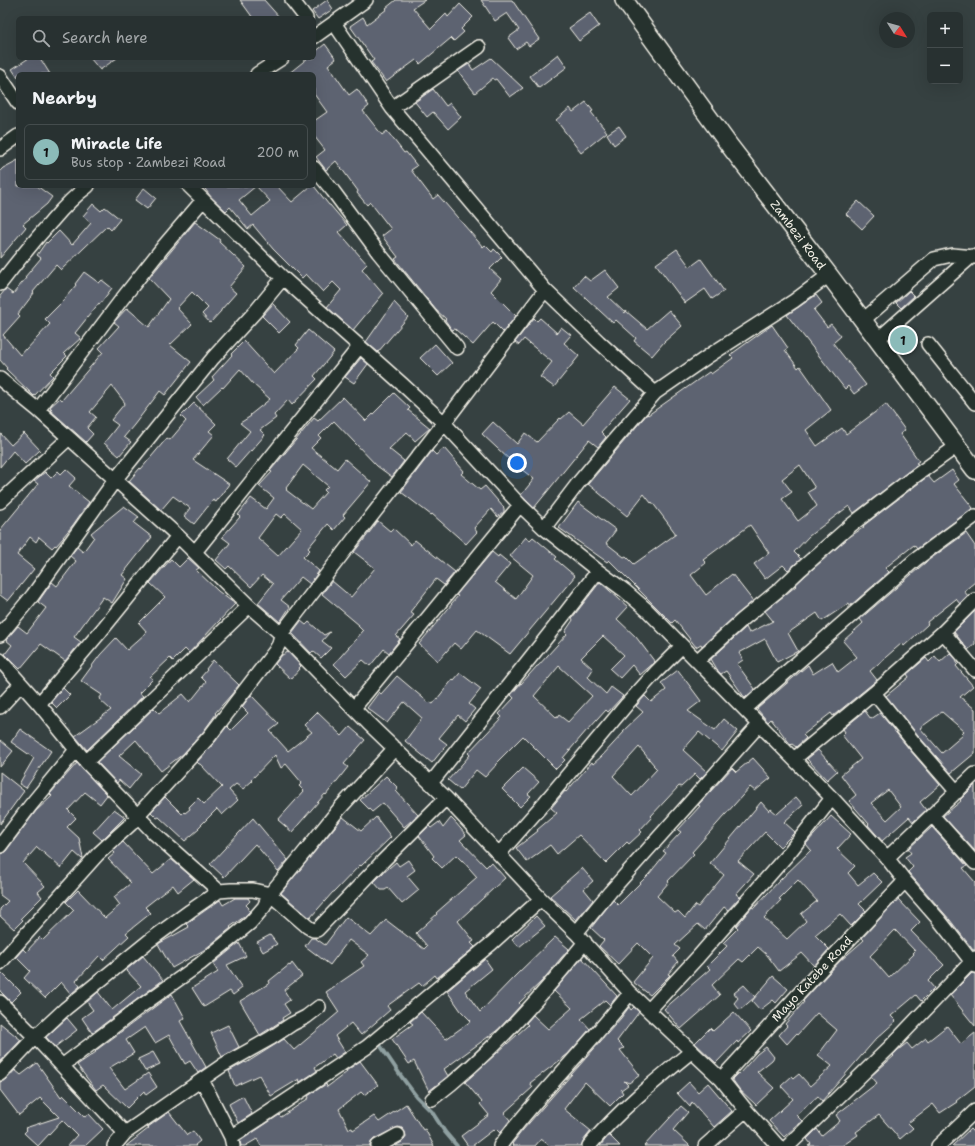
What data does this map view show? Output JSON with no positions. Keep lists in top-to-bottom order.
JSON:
{
  "streets": {
    "main road": ["Zambezi Road"],
    "street": ["Mayo Katebe Road"]
  },
  "north": "bottom right",
  "page": {
    "map_buttons": ["+", "−"],
    "search": "Search here",
    "heading": "Nearby",
    "list": [
      {
        "mark": "1",
        "name": "Miracle Life",
        "note": "Bus stop · Zambezi Road",
        "value": "200 m"
      }
    ],
    "pins": "1"
  }
}
